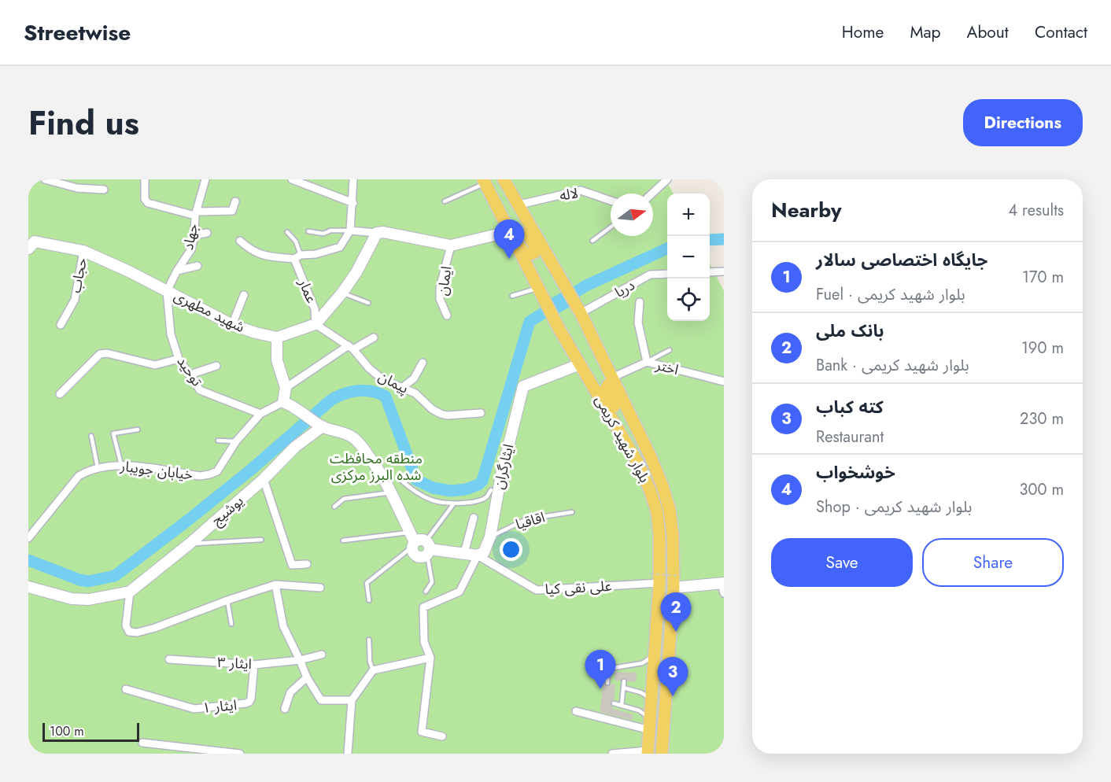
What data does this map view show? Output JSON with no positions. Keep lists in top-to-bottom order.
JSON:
{
  "streets": {
    "main road": ["بلوار شهید کریمی"],
    "street": [
      "لاله",
      "جهاد",
      "حجاب",
      "ایمان",
      "دریا",
      "عمار",
      "شهید مطهری",
      "اختر",
      "توحید",
      "پیمان",
      "ایثارگران",
      "خیابان جویبار",
      "یوشیج",
      "علی نقی کیا",
      "ایثار ۳",
      "ایثار ۱"
    ],
    "lane": ["اقاقیا"]
  },
  "crossings": [
    ["لاله", "بلوار شهید کریمی"],
    ["جهاد", "شهید مطهری"],
    ["جهاد", "توحید"],
    ["حجاب", "شهید مطهری"],
    ["دریا", "بلوار شهید کریمی"],
    ["عمار", "پیمان"],
    ["شهید مطهری", "توحید"],
    ["اختر", "بلوار شهید کریمی"],
    ["توحید", "خیابان جویبار"],
    ["بلوار شهید کریمی", "ایثارگران"],
    ["بلوار شهید کریمی", "علی نقی کیا"],
    ["ایثارگران", "اقاقیا"],
    ["ایثارگران", "علی نقی کیا"],
    ["ایثار ۳", "ایثار ۱"]
  ],
  "parks": ["منطقه محافظت شده البرز مرکزی"],
  "scale_bar": "100 m",
  "north": "right",
  "page": {
    "header": "Streetwise",
    "nav": [
      "Home",
      "Map",
      "About",
      "Contact"
    ],
    "title": "Find us",
    "buttons": [
      "Directions",
      ["Save", "Share"]
    ],
    "heading": ["Nearby", "4 results"],
    "map_buttons": ["+", "−"],
    "pins": [
      "4",
      "2",
      "1",
      "3"
    ],
    "list": [
      {
        "mark": "1",
        "name": "جایگاه اختصاصی سالار",
        "note": "Fuel · بلوار شهید کریمی",
        "value": "170 m"
      },
      {
        "mark": "2",
        "name": "بانک ملی",
        "note": "Bank · بلوار شهید کریمی",
        "value": "190 m"
      },
      {
        "mark": "3",
        "name": "کته کباب",
        "note": "Restaurant",
        "value": "230 m"
      },
      {
        "mark": "4",
        "name": "خوشخواب",
        "note": "Shop · بلوار شهید کریمی",
        "value": "300 m"
      }
    ],
    "scale": "100 m"
  }
}
